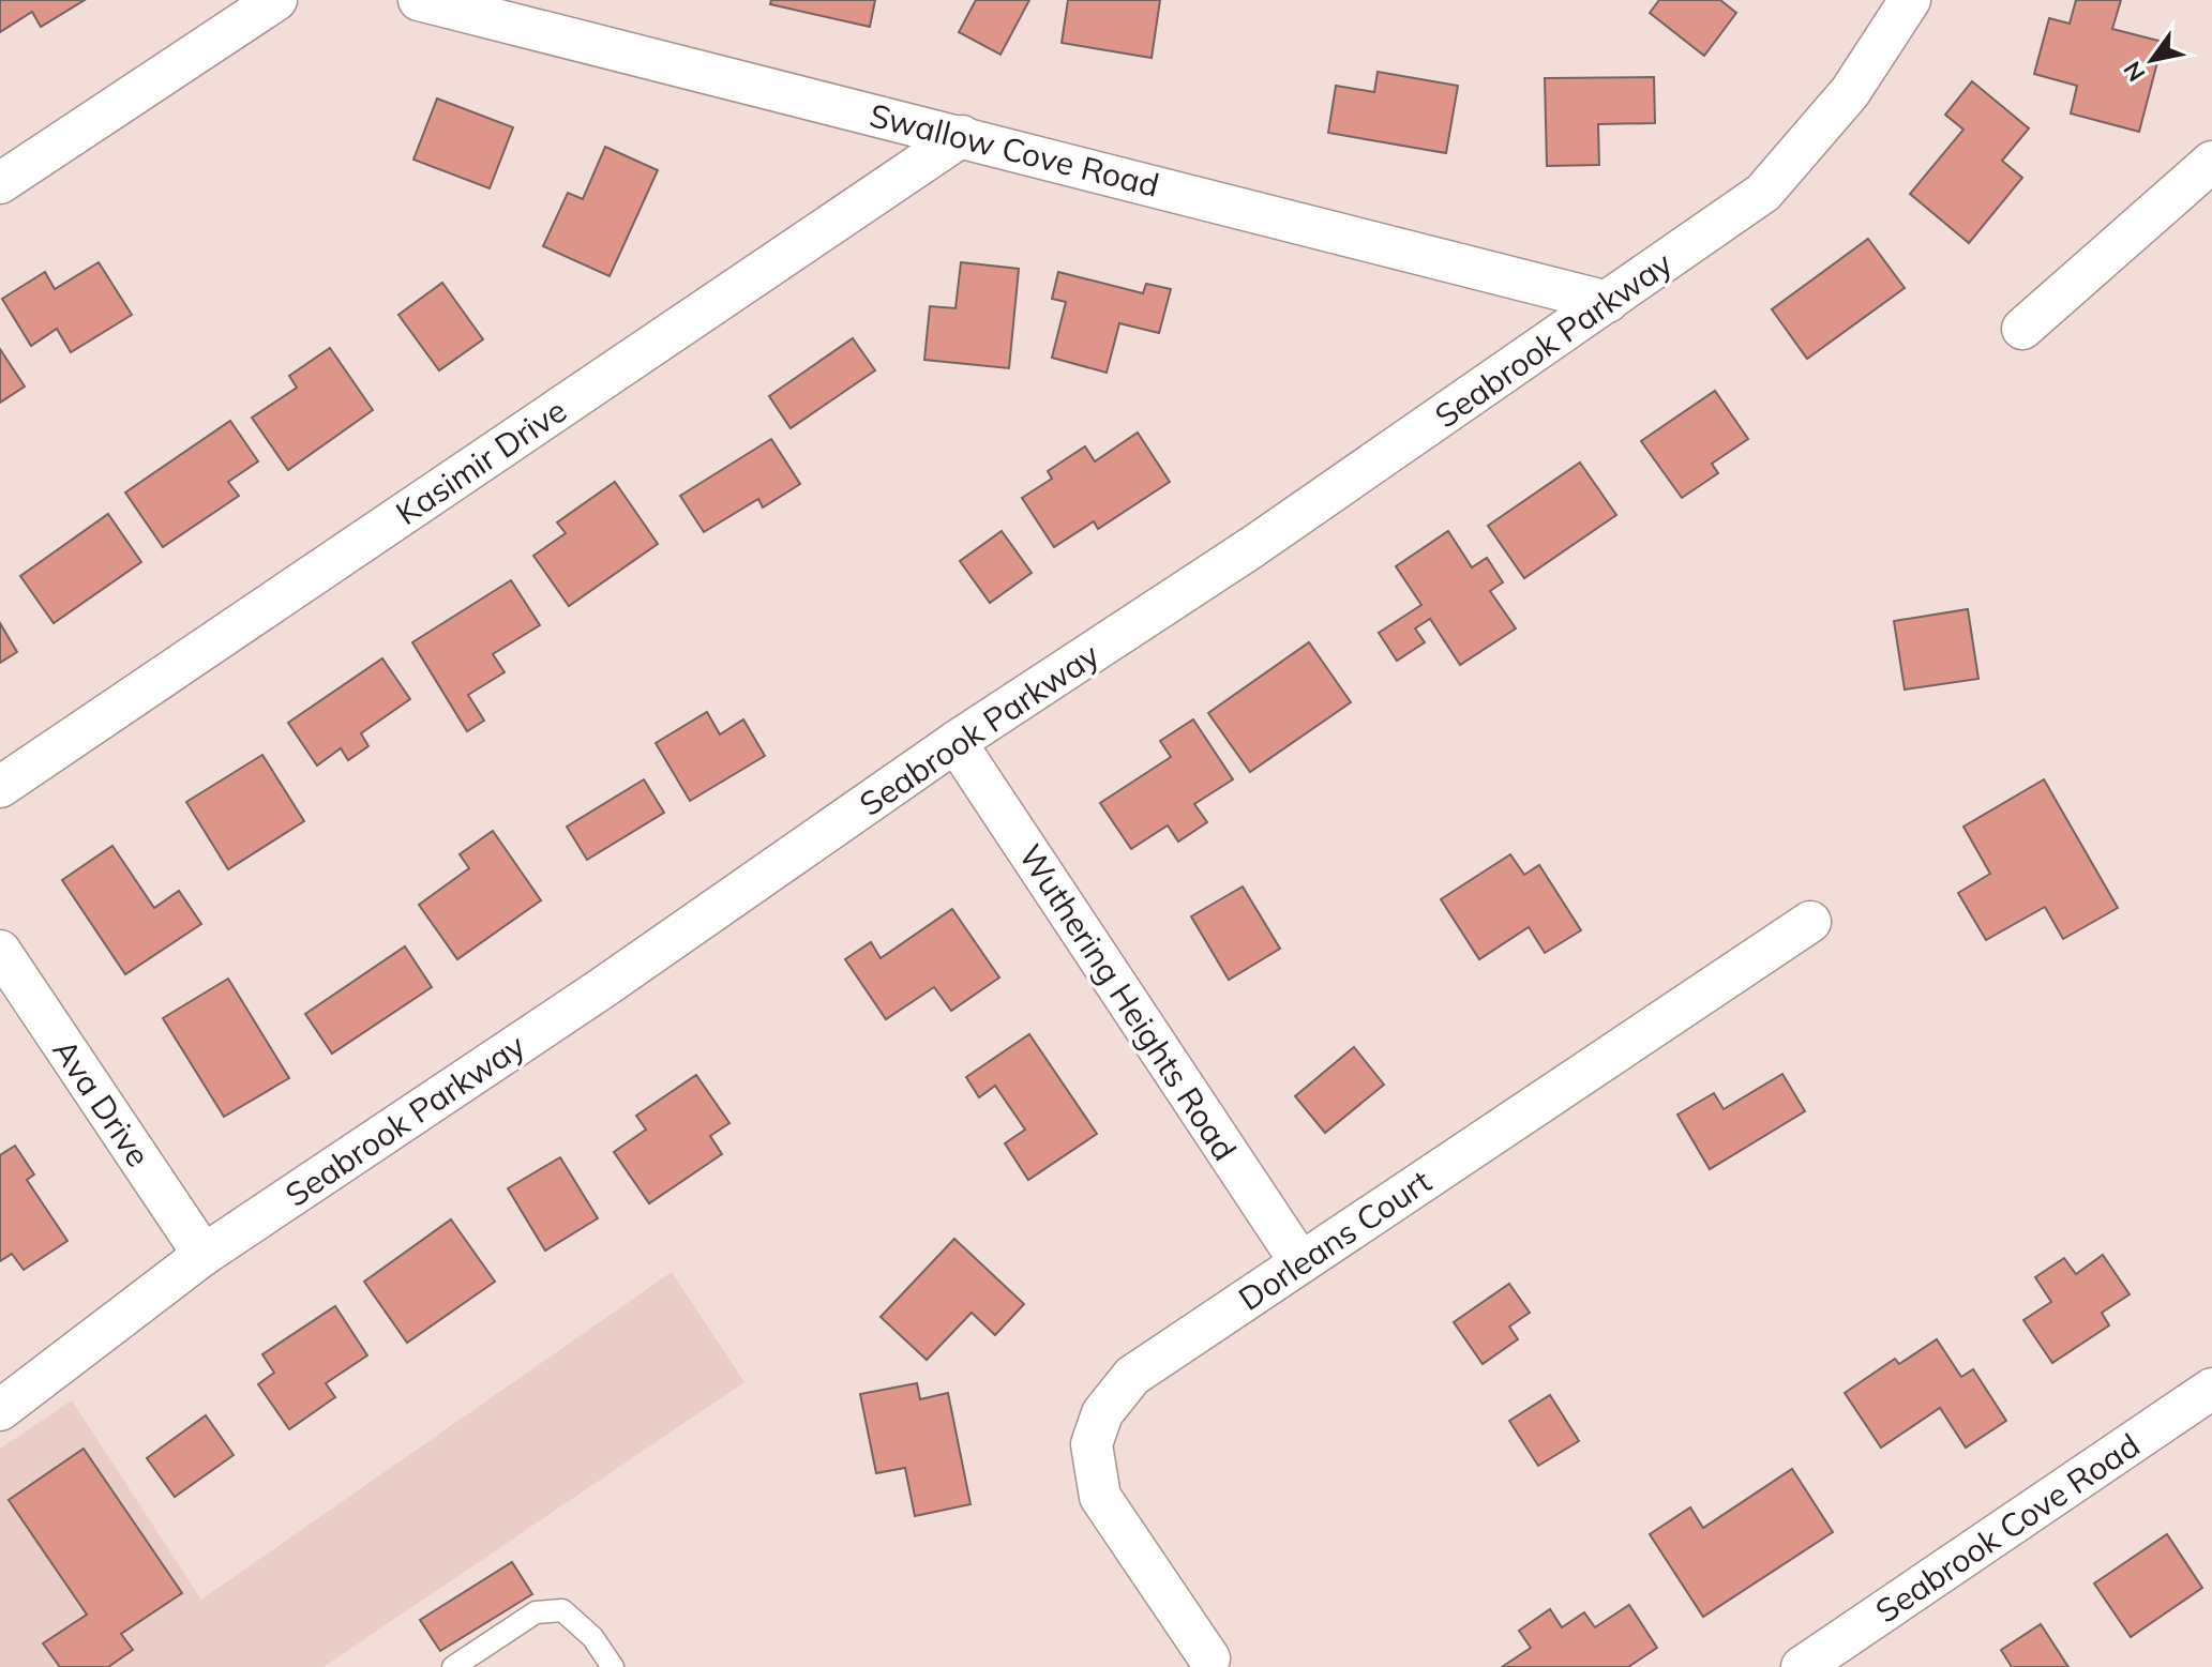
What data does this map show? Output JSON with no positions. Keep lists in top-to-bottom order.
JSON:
{
  "streets": {
    "street": [
      "Swallow Cove Road",
      "Seabrook Parkway",
      "Kasimir Drive",
      "Wuthering Heights Road",
      "Ava Drive",
      "Dorleans Court",
      "Seabrook Cove Road"
    ]
  },
  "crossings": [
    ["Swallow Cove Road", "Seabrook Parkway"],
    ["Swallow Cove Road", "Kasimir Drive"],
    ["Seabrook Parkway", "Wuthering Heights Road"],
    ["Seabrook Parkway", "Ava Drive"],
    ["Wuthering Heights Road", "Dorleans Court"]
  ],
  "north": "bottom left"
}
